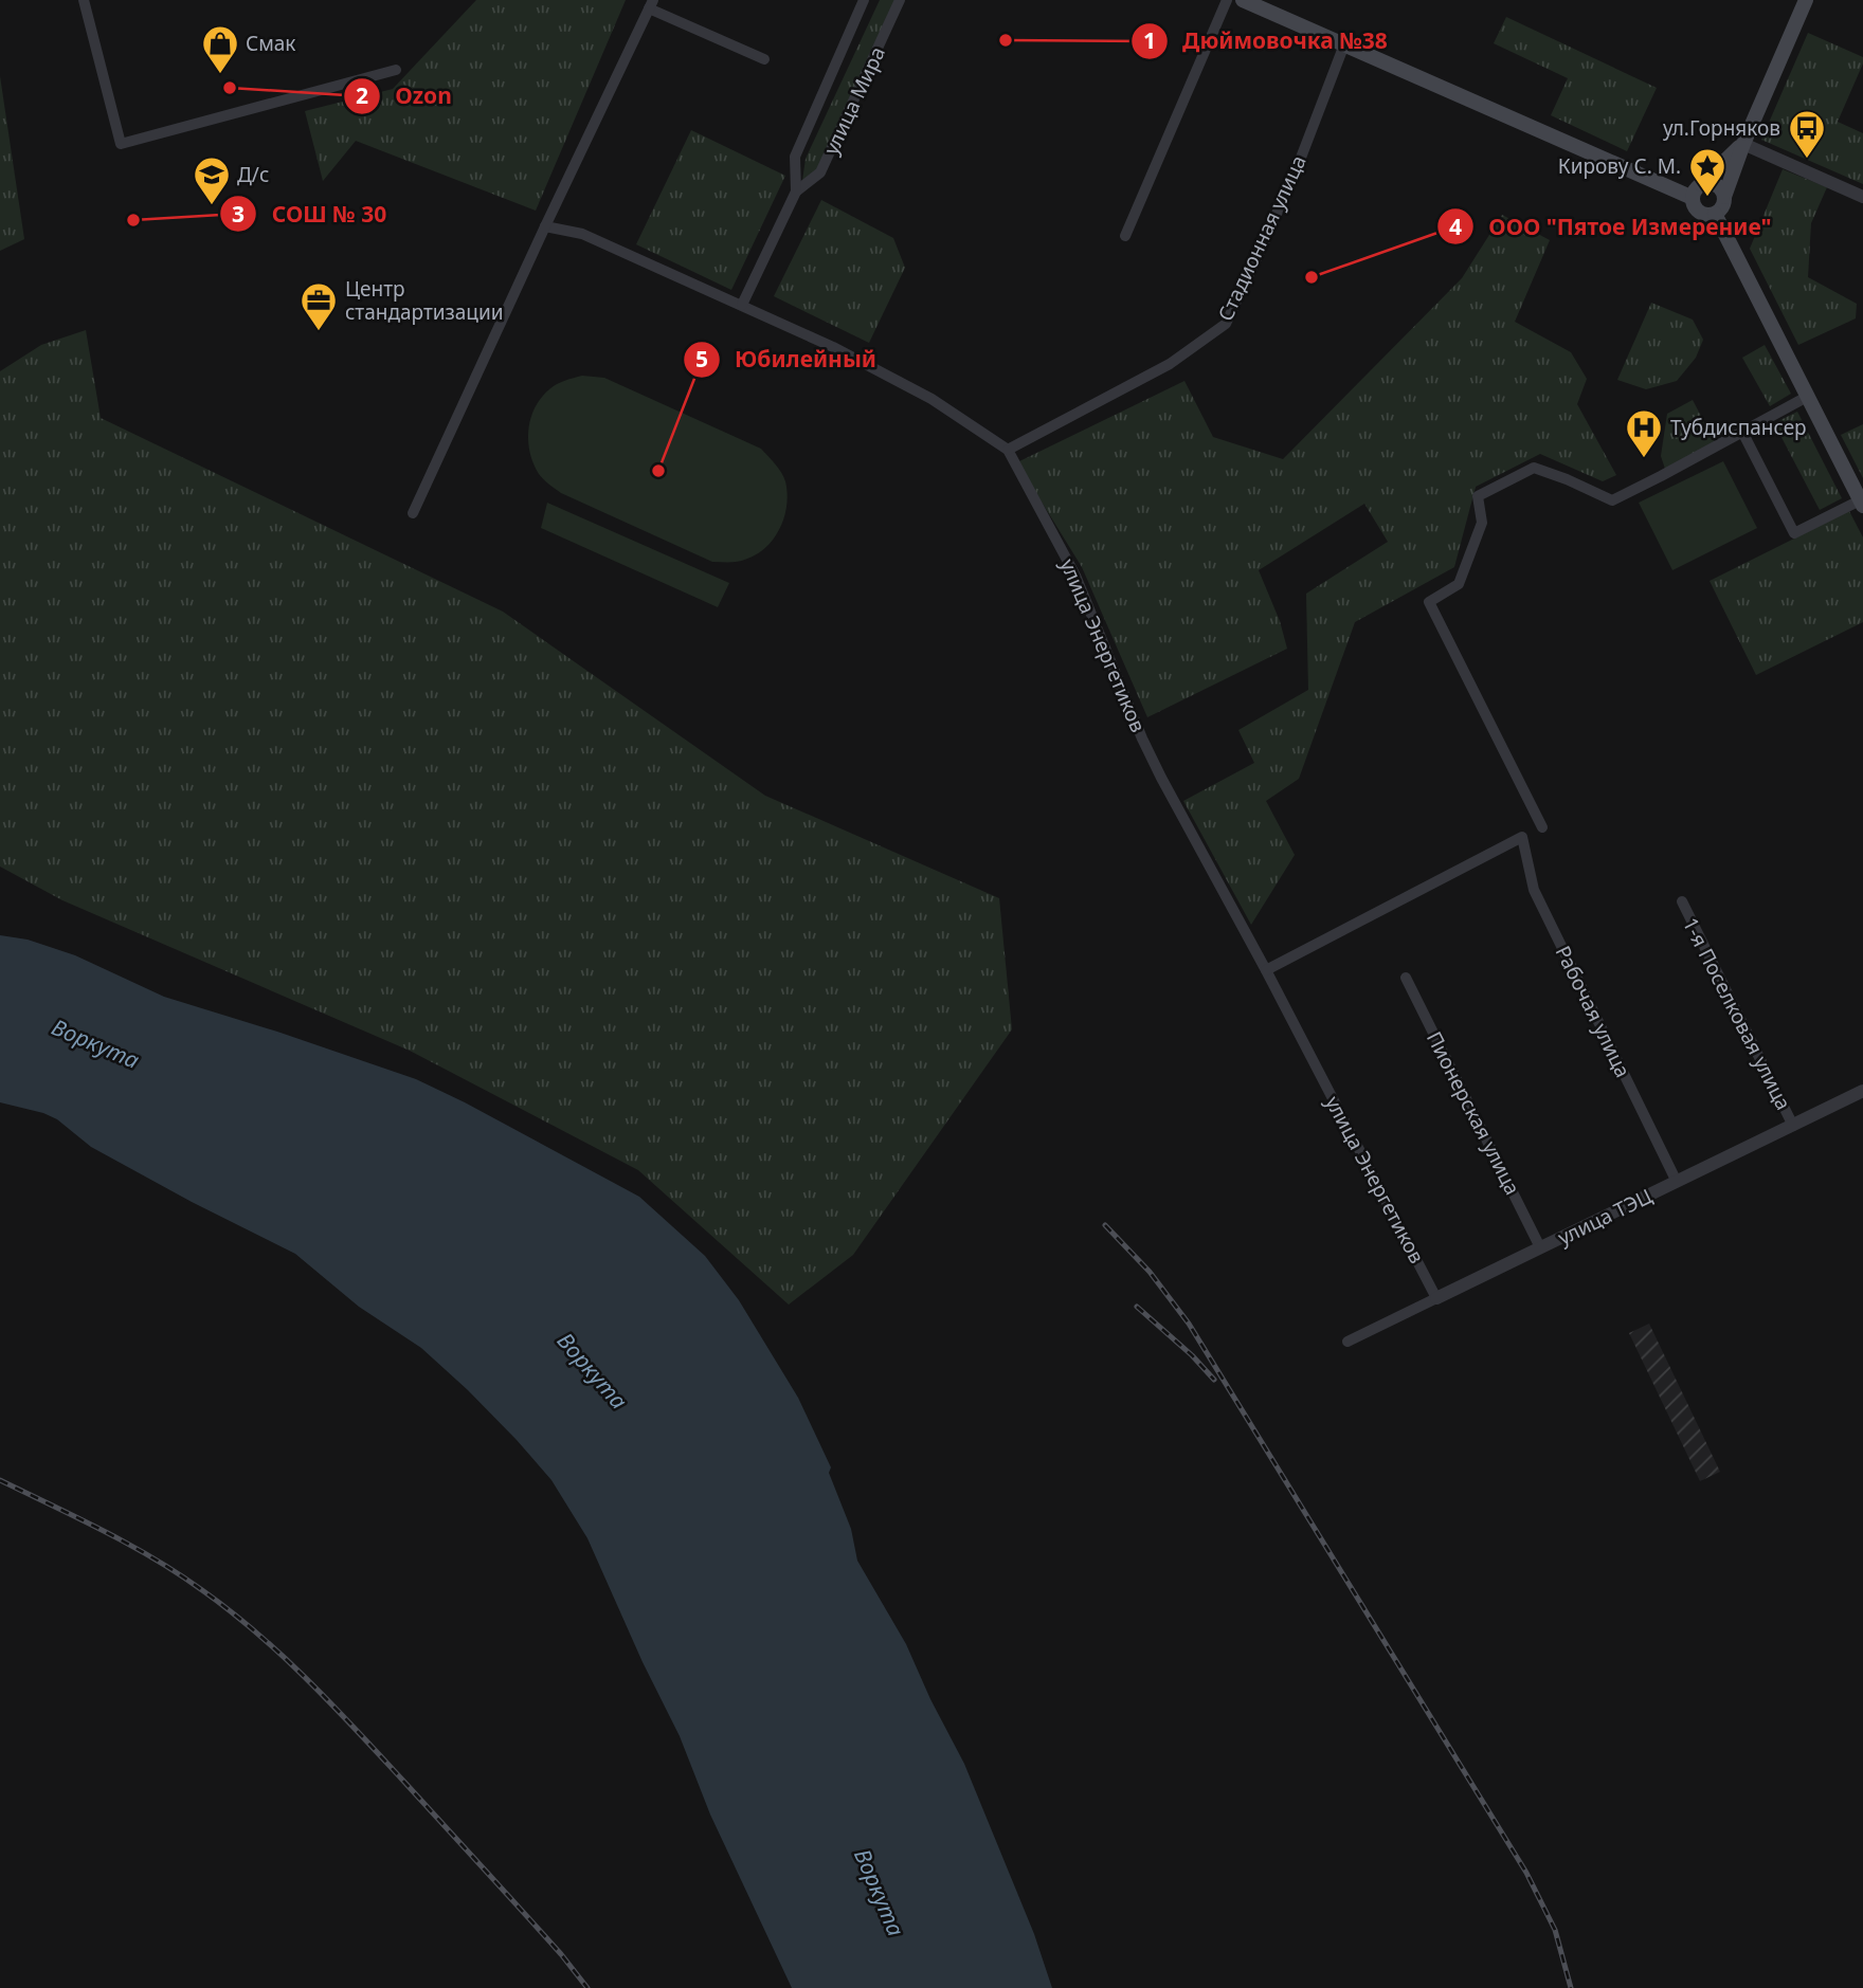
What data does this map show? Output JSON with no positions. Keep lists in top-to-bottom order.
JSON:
{
  "streets": {
    "street": [
      "улица Мира",
      "Стадионная улица",
      "улица Энергетиков",
      "Рабочая улица",
      "1-я Поселковая улица",
      "Пионерская улица",
      "улица ТЭЦ"
    ]
  },
  "crossings": [
    ["улица Мира", "улица Энергетиков"],
    ["Стадионная улица", "улица Энергетиков"],
    ["улица Энергетиков", "Рабочая улица"],
    ["улица Энергетиков", "улица ТЭЦ"],
    ["Рабочая улица", "улица ТЭЦ"],
    ["1-я Поселковая улица", "улица ТЭЦ"],
    ["Пионерская улица", "улица ТЭЦ"]
  ],
  "water": ["Воркута"],
  "places": {
    "other": [
      "Дюймовочка №38",
      "Ozon",
      "СОШ № 30",
      "ООО \"Пятое Измерение\"",
      "Юбилейный"
    ],
    "shop": ["Смак"],
    "bus stop": ["ул.Горняков"],
    "place": ["Кирову С. М."],
    "school or university": ["Д/с"],
    "office": ["Центр стандартизации"],
    "hospital": ["Тубдиспансер"]
  }
}
